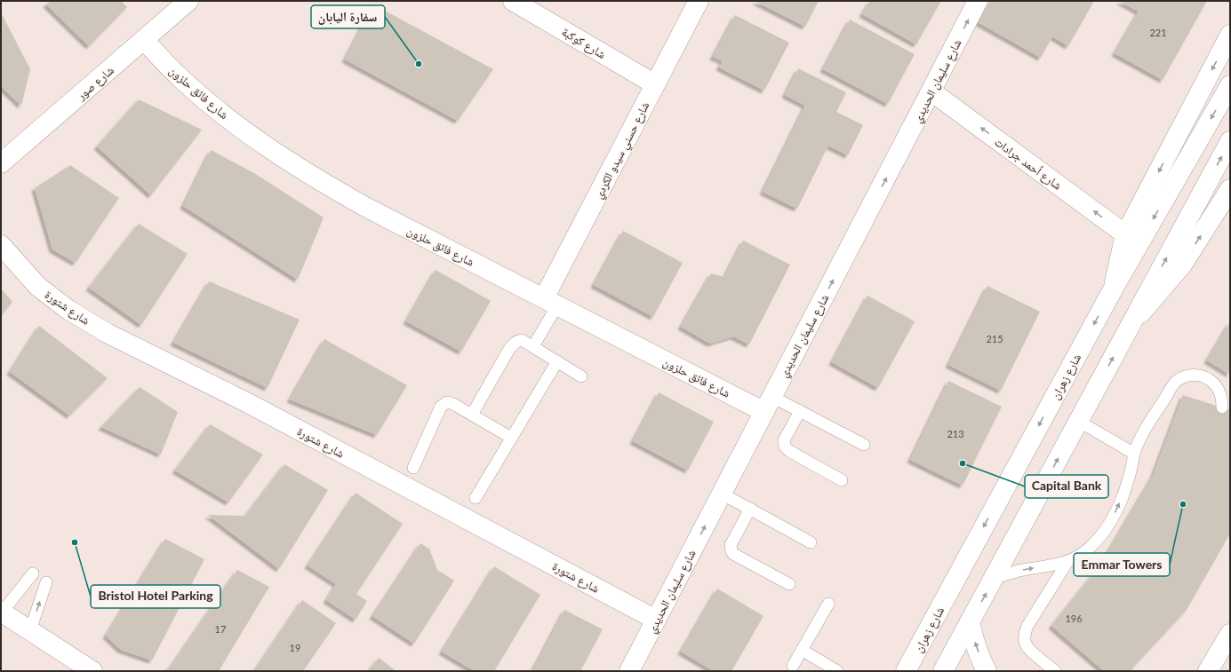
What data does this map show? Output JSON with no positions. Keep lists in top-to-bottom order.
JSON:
{
  "streets": {
    "street": [
      "شارع كوكبة",
      "شارع سليمان الحديدي",
      "شارع صور",
      "شارع فائق حلزون",
      "شارع حسني سيدو الكردي",
      "شارع أحمد جرادات",
      "شارع شتورة",
      "شارع زهران"
    ]
  },
  "crossings": [
    ["شارع كوكبة", "شارع حسني سيدو الكردي"],
    ["شارع سليمان الحديدي", "شارع فائق حلزون"],
    ["شارع سليمان الحديدي", "شارع أحمد جرادات"],
    ["شارع سليمان الحديدي", "شارع شتورة"],
    ["شارع صور", "شارع فائق حلزون"],
    ["شارع فائق حلزون", "شارع حسني سيدو الكردي"]
  ],
  "one_way": ["شارع سليمان الحديدي", "شارع أحمد جرادات"],
  "places": [
    "سفارة اليابان",
    "Capital Bank",
    "Emmar Towers",
    "Bristol Hotel Parking"
  ],
  "house_numbers": [
    "221",
    "215",
    "213",
    "196",
    "17",
    "19"
  ]
}
